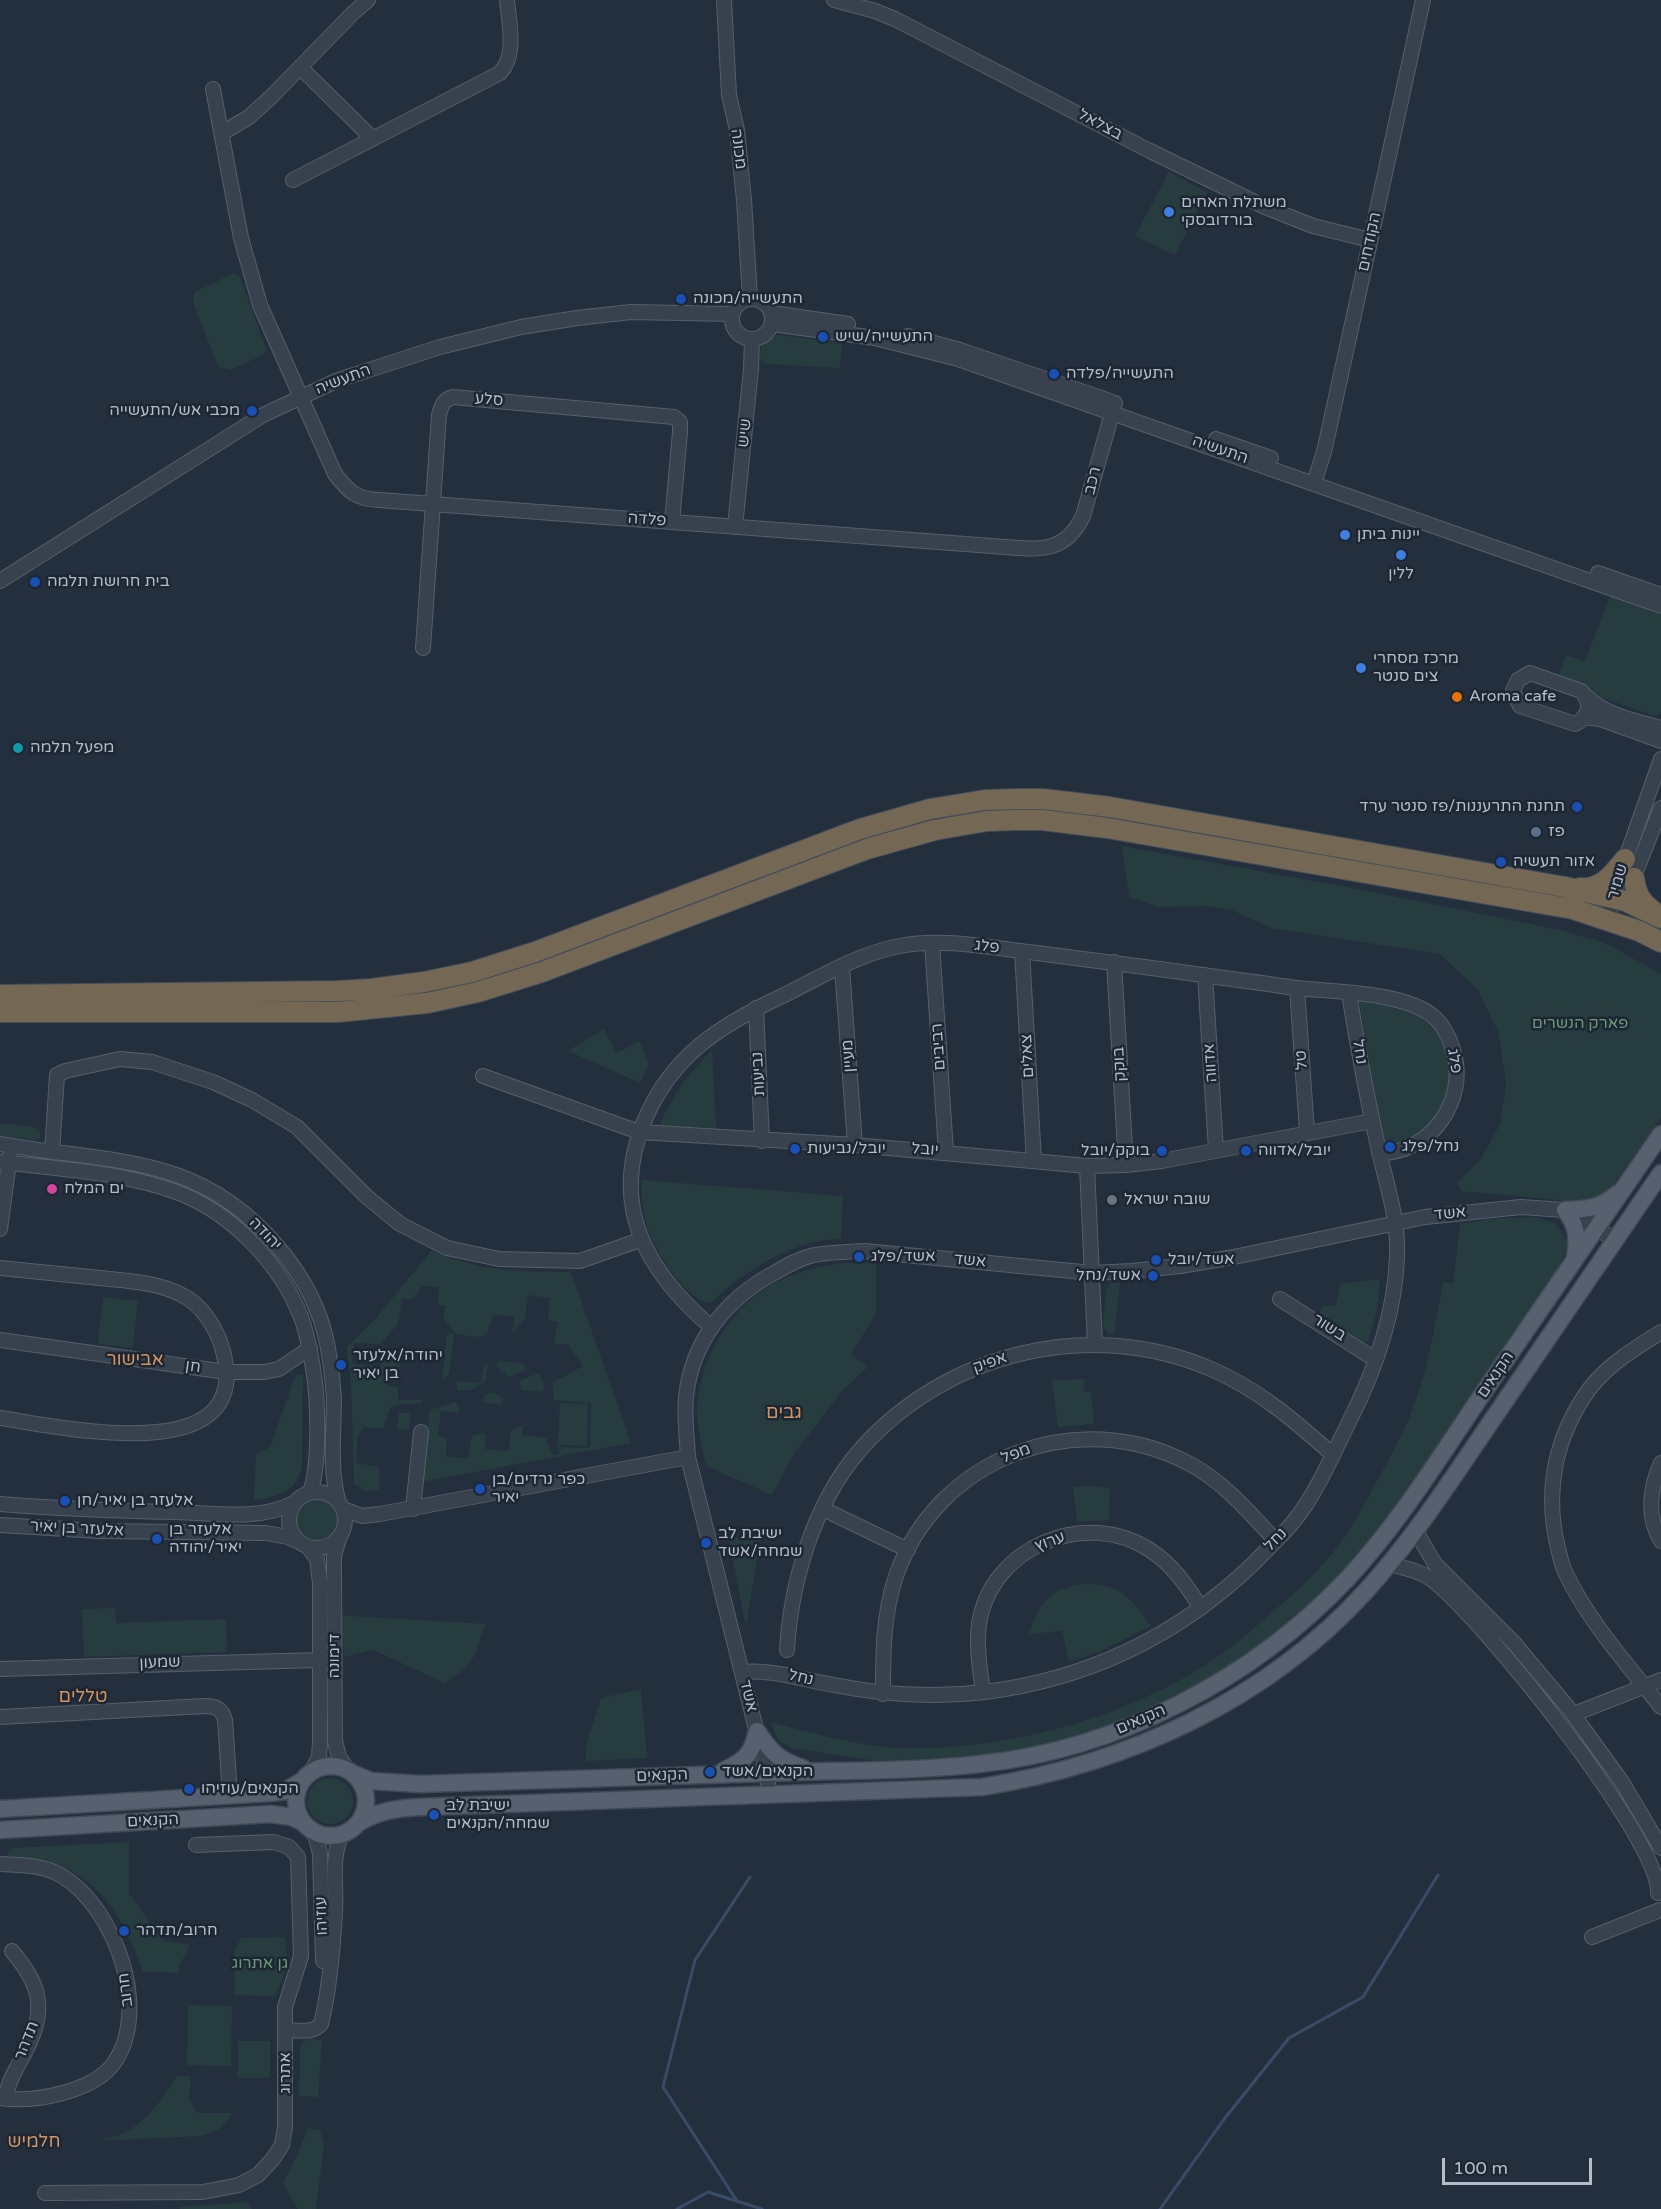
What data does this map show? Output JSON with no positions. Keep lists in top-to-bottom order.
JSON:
{
  "streets": {
    "main road": ["הקנאים"],
    "street": [
      "בצלאל",
      "מכונה",
      "הקודחים",
      "התעשיה",
      "סלע",
      "שיש",
      "רכב",
      "פלדה",
      "שמיר",
      "פלג",
      "רביבים",
      "נחל",
      "מעיין",
      "צאלים",
      "טל",
      "אדווה",
      "בוקק",
      "נביעות",
      "יובל",
      "אשד",
      "יהודה",
      "בשור",
      "אפיק",
      "חן",
      "מפל",
      "אלעזר בן יאיר",
      "ערוץ",
      "דימונה",
      "שמעון",
      "עוזיהו",
      "חרוב",
      "תדהר",
      "אתרוג"
    ]
  },
  "crossings": [
    ["בצלאל", "הקודחים"],
    ["מכונה", "התעשיה"],
    ["מכונה", "שיש"],
    ["הקודחים", "התעשיה"],
    ["התעשיה", "שיש"],
    ["התעשיה", "רכב"],
    ["התעשיה", "פלדה"],
    ["סלע", "פלדה"],
    ["שיש", "פלדה"],
    ["רכב", "פלדה"],
    ["פלג", "רביבים"],
    ["פלג", "נחל"],
    ["פלג", "מעיין"],
    ["פלג", "צאלים"],
    ["פלג", "טל"],
    ["פלג", "אדווה"],
    ["פלג", "בוקק"],
    ["פלג", "נביעות"],
    ["פלג", "יובל"],
    ["פלג", "אשד"],
    ["רביבים", "יובל"],
    ["נחל", "יובל"],
    ["נחל", "אשד"],
    ["נחל", "בשור"],
    ["נחל", "אפיק"],
    ["נחל", "מפל"],
    ["נחל", "ערוץ"],
    ["מעיין", "יובל"],
    ["צאלים", "יובל"],
    ["טל", "יובל"],
    ["אדווה", "יובל"],
    ["בוקק", "יובל"],
    ["נביעות", "יובל"],
    ["אשד", "הקנאים"],
    ["יהודה", "חן"],
    ["יהודה", "אלעזר בן יאיר"],
    ["יהודה", "דימונה"],
    ["הקנאים", "דימונה"],
    ["הקנאים", "עוזיהו"],
    ["אלעזר בן יאיר", "דימונה"],
    ["דימונה", "שמעון"],
    ["דימונה", "עוזיהו"],
    ["עוזיהו", "אתרוג"],
    ["חרוב", "תדהר"]
  ],
  "districts": [
    "אבישור",
    "גבים",
    "טללים",
    "חלמיש"
  ],
  "parks": ["פארק הנשרים", "גן אתרוג"],
  "places": [
    "משתלת האחים בורדובסקי",
    "התעשייה/מכונה",
    "התעשייה/שיש",
    "התעשייה/פלדה",
    "מכבי אש/התעשייה",
    "יינות ביתן",
    "ללין",
    "בית חרושת תלמה",
    "מרכז מסחרי צים סנטר",
    "Aroma cafe",
    "מפעל תלמה",
    "תחנת התרעננות/פז סנטר ערד",
    "פז",
    "אזור תעשיה",
    "נחל/פלג",
    "יובל/נביעות",
    "בוקק/יובל",
    "יובל/אדווה",
    "ים המלח",
    "שובה ישראל",
    "אשד/פלג",
    "אשד/יובל",
    "אשד/נחל",
    "יהודה/אלעזר בן יאיר",
    "כפר נרדים/בן יאיר",
    "אלעזר בן יאיר/חן",
    "אלעזר בן יאיר/יהודה",
    "ישיבת לב שמחה/אשד",
    "הקנאים/אשד",
    "הקנאים/עוזיהו",
    "ישיבת לב שמחה/הקנאים",
    "חרוב/תדהר"
  ],
  "scale_bar": "100 m"
}
